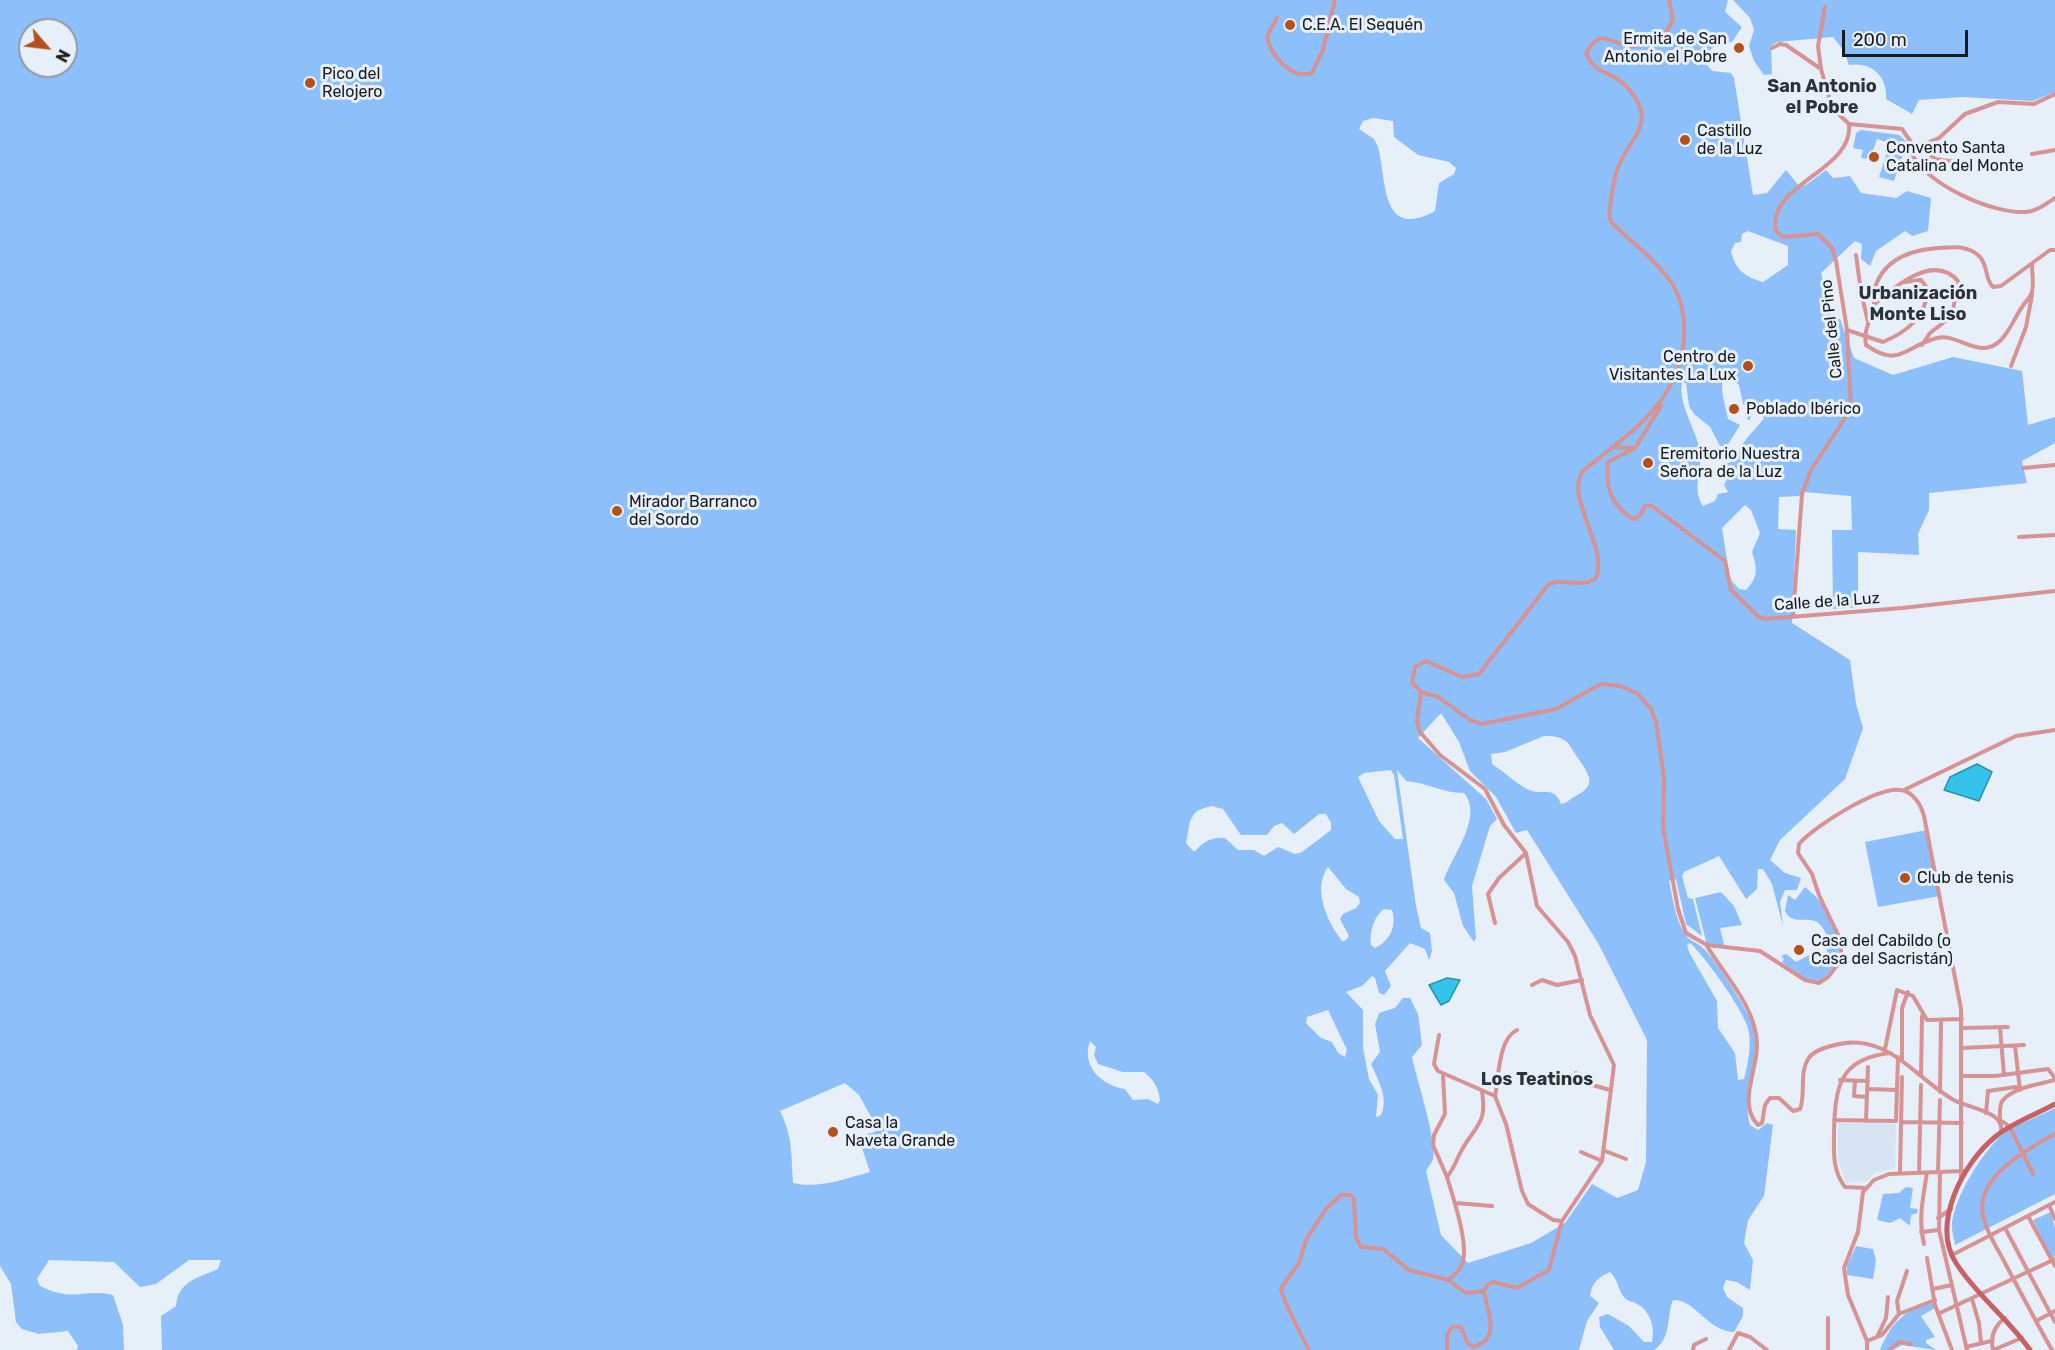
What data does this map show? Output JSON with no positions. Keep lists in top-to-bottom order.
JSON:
{
  "streets": {
    "street": ["Calle del Pino", "Calle de la Luz"]
  },
  "crossings": [
    ["Calle del Pino", "Calle de la Luz"]
  ],
  "districts": ["San Antonio el Pobre", "Urbanización Monte Liso", "Los Teatinos"],
  "places": [
    "C.E.A. El Sequén",
    "Ermita de San Antonio el Pobre",
    "Pico del Relojero",
    "Castillo de la Luz",
    "Convento Santa Catalina del Monte",
    "Centro de Visitantes La Lux",
    "Poblado Ibérico",
    "Eremitorio Nuestra Señora de la Luz",
    "Mirador Barranco del Sordo",
    "Club de tenis",
    "Casa del Cabildo (o Casa del Sacristán)",
    "Casa la Naveta Grande"
  ],
  "scale_bar": "200 m",
  "north": "bottom right"
}
